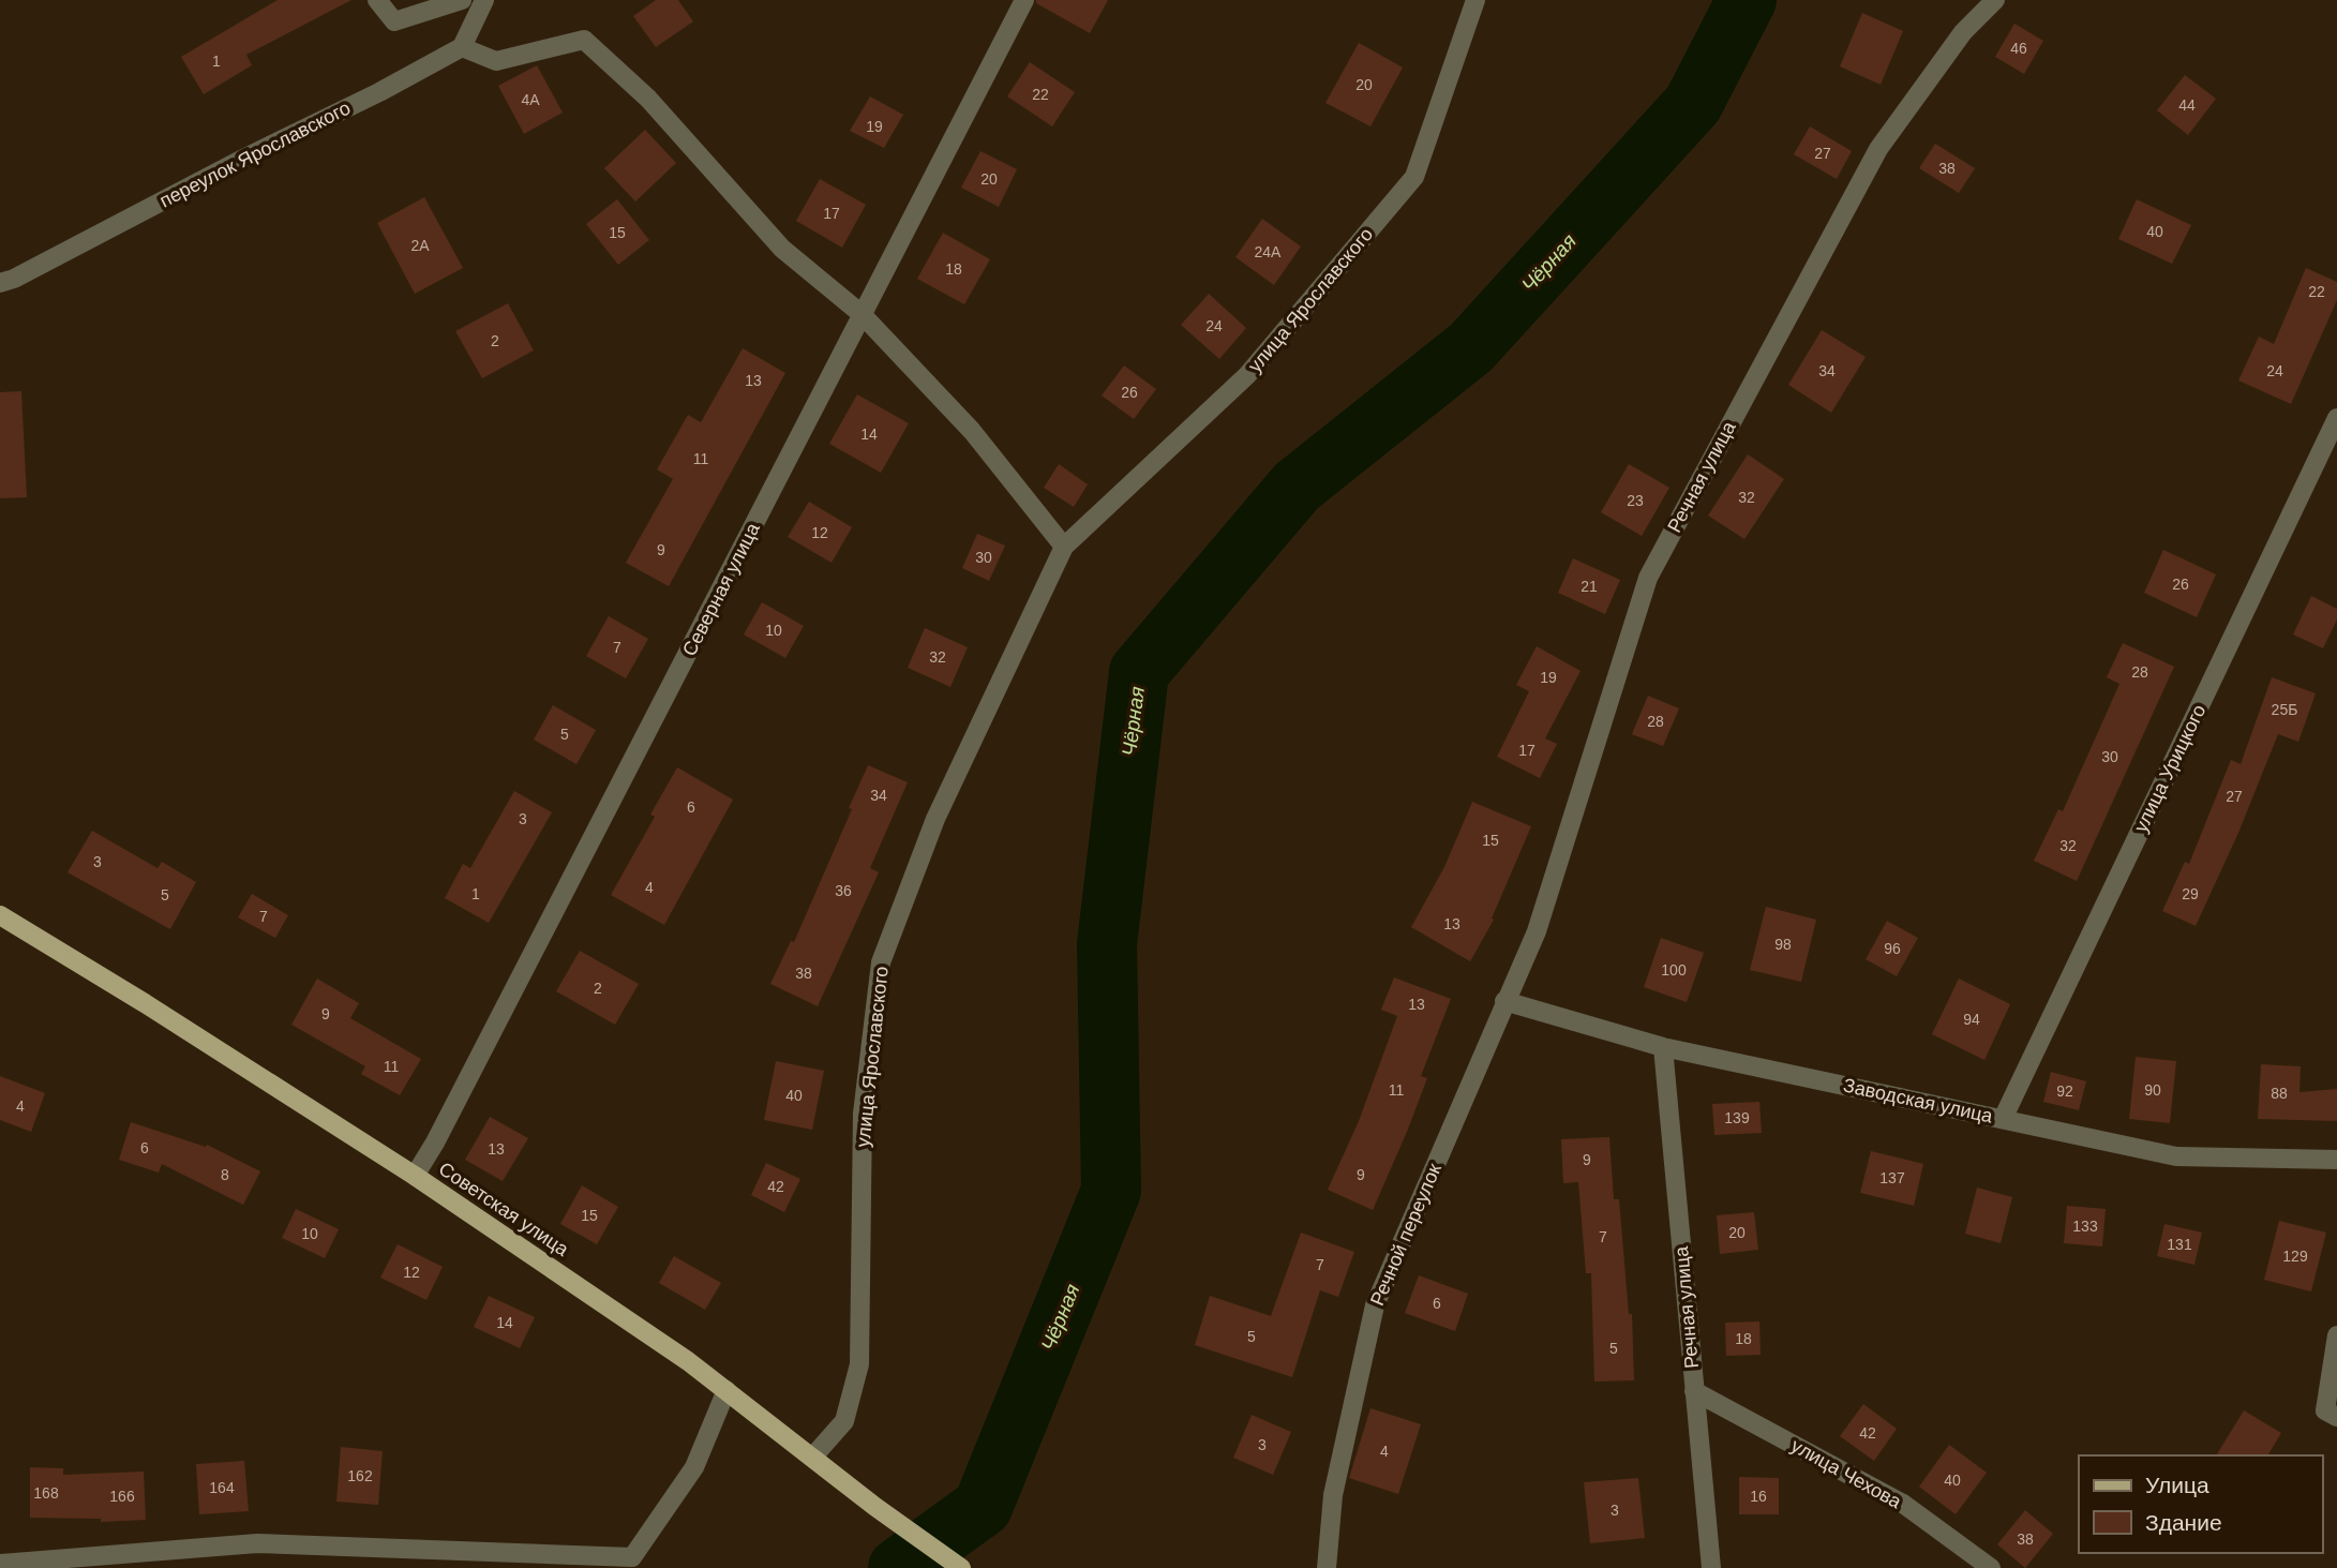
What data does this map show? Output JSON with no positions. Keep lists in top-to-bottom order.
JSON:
{
  "streets": {
    "main road": ["Советская улица"],
    "street": [
      "переулок Ярославского",
      "улица Ярославского",
      "Речная улица",
      "Северная улица",
      "улица Урицкого",
      "Заводская улица",
      "Речной переулок",
      "улица Чехова"
    ]
  },
  "crossings": [
    ["улица Ярославского", "Советская улица"],
    ["Речная улица", "Заводская улица"],
    ["Речная улица", "Речной переулок"],
    ["Речная улица", "улица Чехова"],
    ["Северная улица", "Советская улица"],
    ["улица Урицкого", "Заводская улица"],
    ["Заводская улица", "Речной переулок"]
  ],
  "water": ["Чёрная"],
  "house_numbers": [
    "46",
    "1",
    "20",
    "22",
    "4А",
    "44",
    "19",
    "27",
    "38",
    "20",
    "17",
    "40",
    "15",
    "2А",
    "24А",
    "18",
    "22",
    "24",
    "2",
    "34",
    "24",
    "13",
    "26",
    "14",
    "11",
    "32",
    "23",
    "12",
    "9",
    "30",
    "26",
    "21",
    "10",
    "7",
    "32",
    "28",
    "19",
    "25Б",
    "28",
    "5",
    "17",
    "30",
    "34",
    "27",
    "6",
    "3",
    "15",
    "32",
    "3",
    "4",
    "36",
    "1",
    "29",
    "5",
    "7",
    "13",
    "98",
    "96",
    "100",
    "38",
    "2",
    "13",
    "9",
    "94",
    "11",
    "11",
    "90",
    "92",
    "88",
    "40",
    "4",
    "139",
    "6",
    "13",
    "9",
    "8",
    "9",
    "137",
    "42",
    "15",
    "133",
    "20",
    "10",
    "7",
    "131",
    "129",
    "7",
    "12",
    "6",
    "14",
    "5",
    "18",
    "5",
    "42",
    "3",
    "4",
    "162",
    "40",
    "164",
    "168",
    "166",
    "16",
    "3",
    "38"
  ],
  "legend": ["Улица", "Здание"]
}
